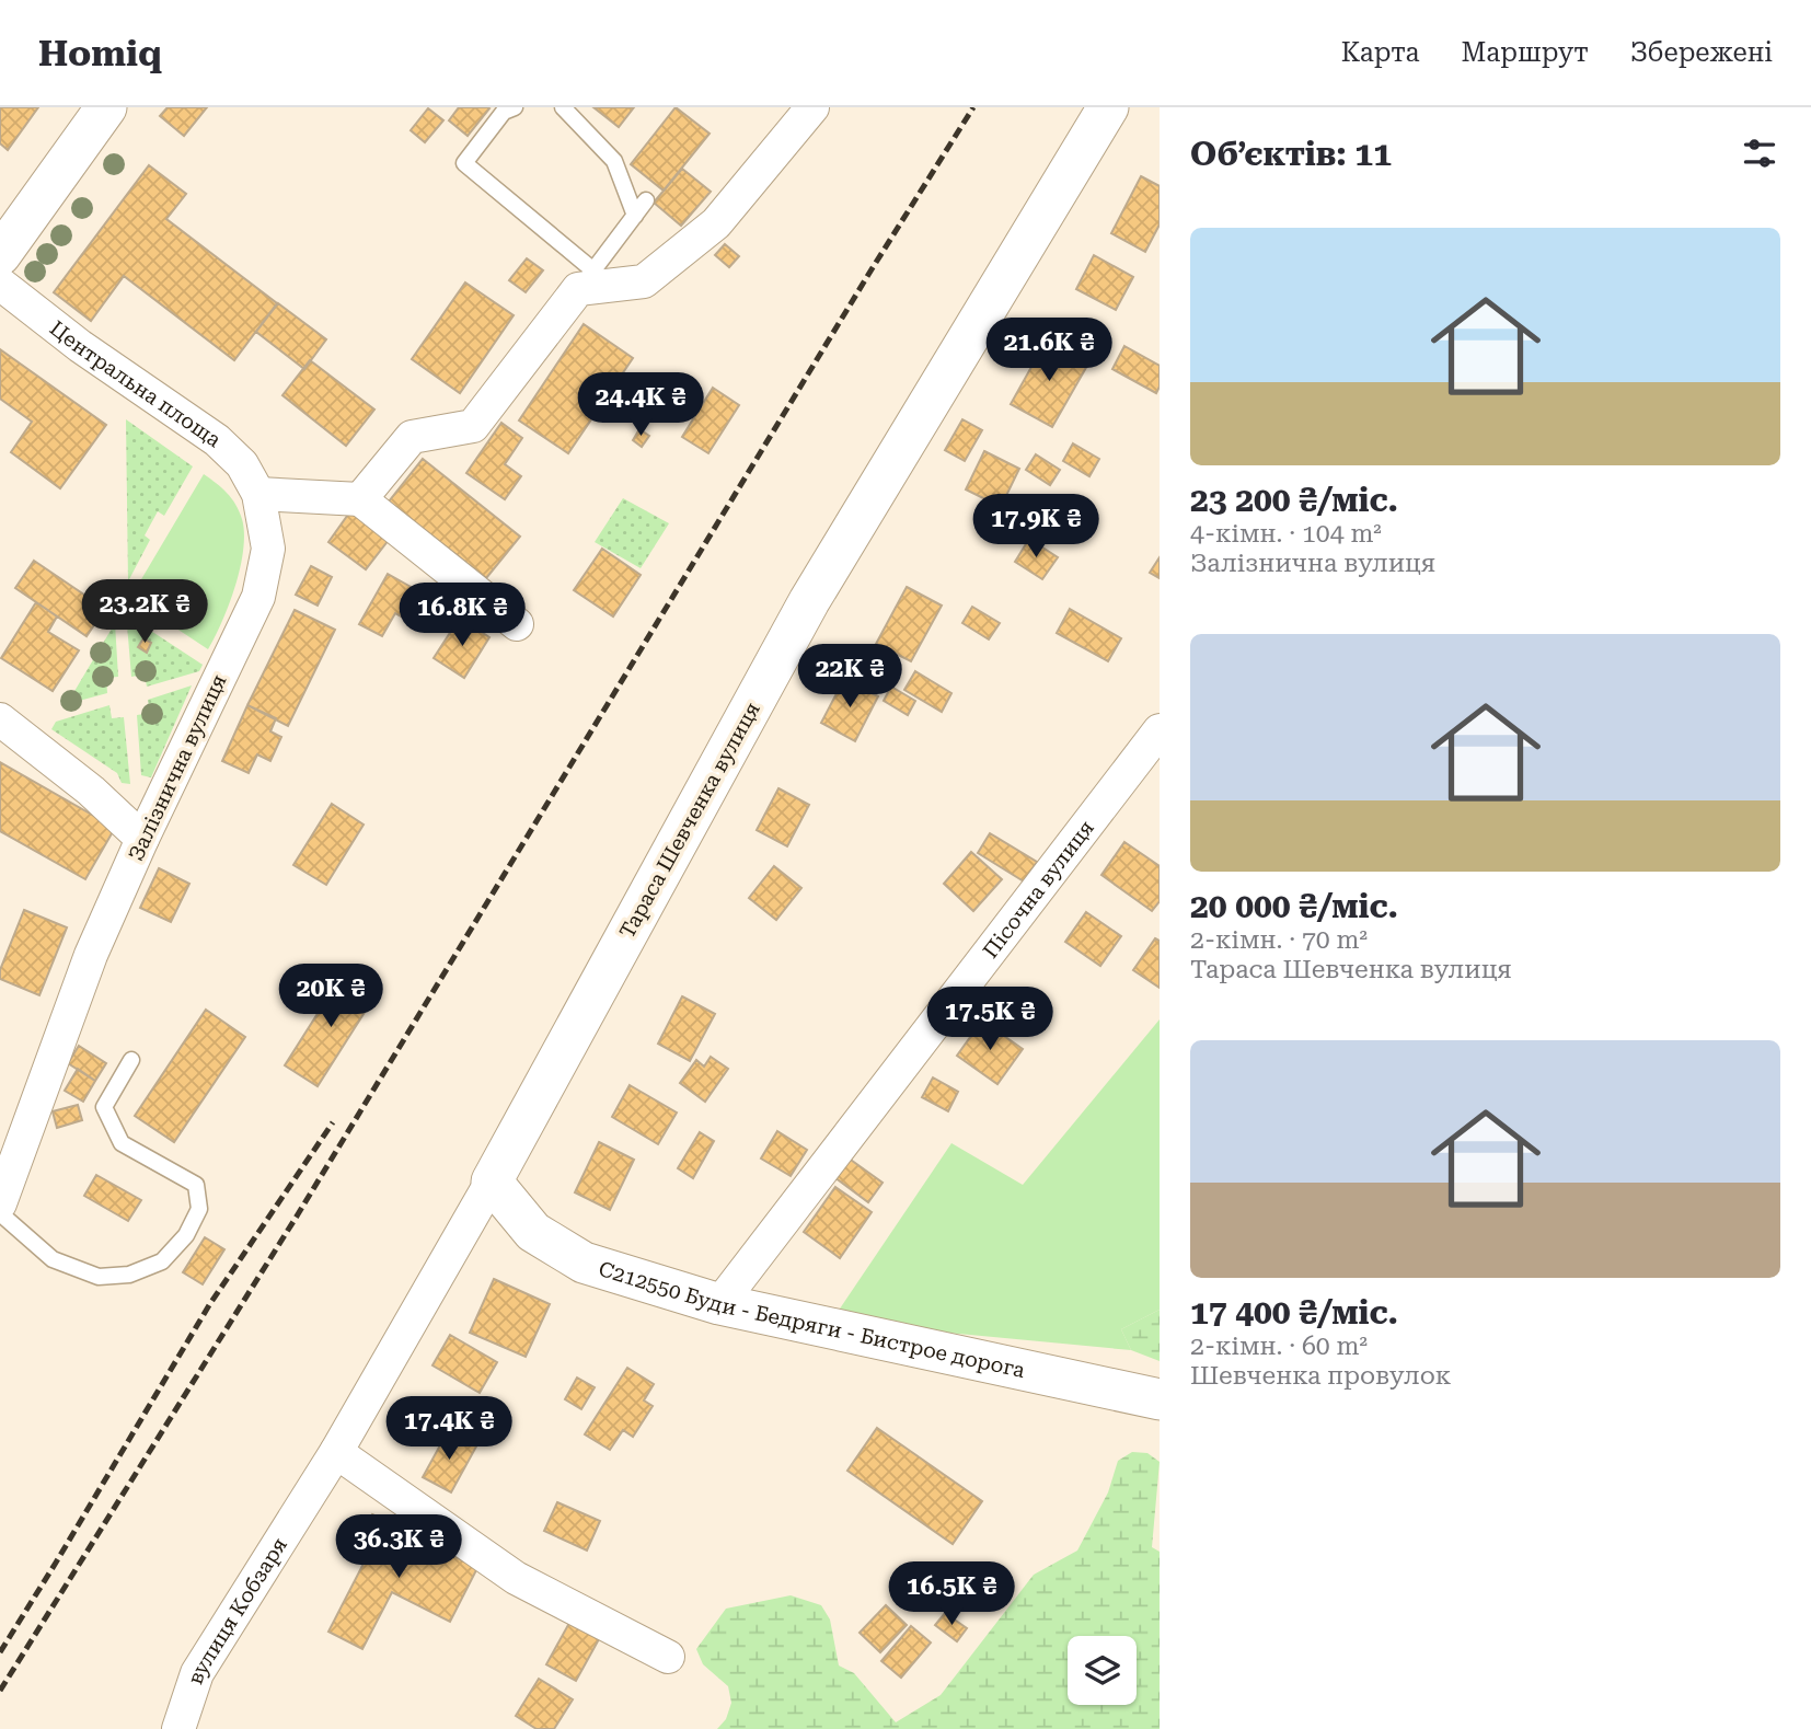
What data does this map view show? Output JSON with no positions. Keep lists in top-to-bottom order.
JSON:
{
  "streets": {
    "street": [
      "Центральна площа",
      "Залізнична вулиця",
      "Тараса Шевченка вулиця",
      "Пісочна вулиця",
      "С212550 Буди - Бедряги - Бистрое дорога",
      "вулиця Кобзаря"
    ]
  },
  "crossings": [
    ["Центральна площа", "Залізнична вулиця"],
    ["Тараса Шевченка вулиця", "С212550 Буди - Бедряги - Бистрое дорога"],
    ["Тараса Шевченка вулиця", "вулиця Кобзаря"],
    ["Пісочна вулиця", "С212550 Буди - Бедряги - Бистрое дорога"],
    ["С212550 Буди - Бедряги - Бистрое дорога", "вулиця Кобзаря"]
  ],
  "page": {
    "header": "Homiq",
    "nav": ["Карта", "Маршрут", "Збережені"],
    "heading": "Об’єктів: 11",
    "list": [
      {
        "name": "23 200 ₴/міс.",
        "note": "4-кімн. · 104 m² · Залізнична вулиця"
      },
      {
        "name": "20 000 ₴/міс.",
        "note": "2-кімн. · 70 m² · Тараса Шевченка вулиця"
      },
      {
        "name": "17 400 ₴/міс.",
        "note": "2-кімн. · 60 m² · Шевченка провулок"
      }
    ],
    "price": [
      "21.6K ₴",
      "24.4K ₴",
      "17.9K ₴",
      "23.2K ₴",
      "16.8K ₴",
      "22K ₴",
      "20K ₴",
      "17.5K ₴",
      "17.4K ₴",
      "36.3K ₴",
      "16.5K ₴"
    ]
  }
}
